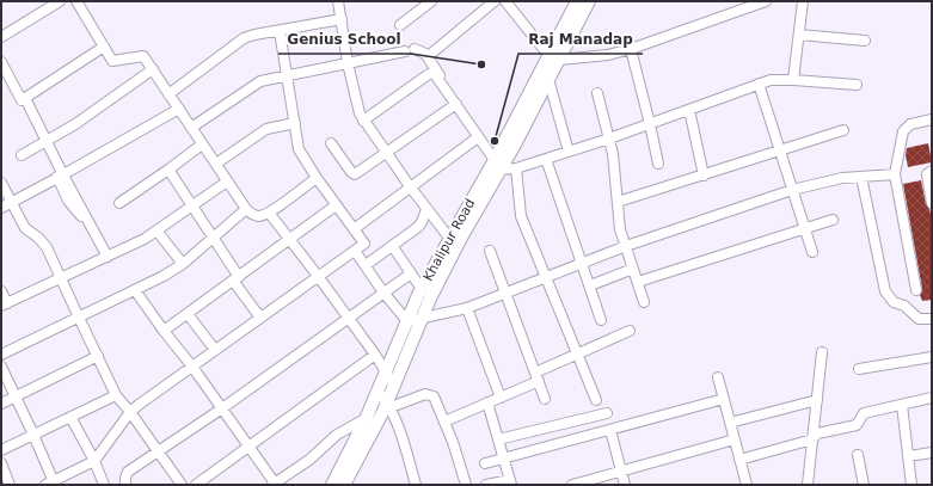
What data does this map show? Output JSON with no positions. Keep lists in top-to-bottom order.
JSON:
{
  "streets": {
    "street": ["Khalipur Road"]
  },
  "places": ["Genius School", "Raj Manadap"]
}
